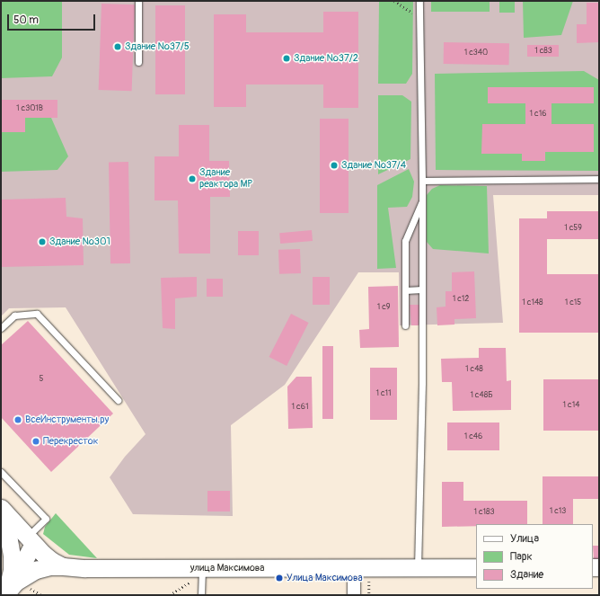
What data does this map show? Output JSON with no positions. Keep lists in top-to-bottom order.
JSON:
{
  "streets": {
    "street": ["улица Максимова"]
  },
  "places": [
    "Здание №37/5",
    "Здание №37/2",
    "Здание №37/4",
    "Здание реактора МР",
    "Здание №301",
    "ВсеИнструменты.ру",
    "Перекресток",
    "Улица Максимова"
  ],
  "house_numbers": [
    "1 с83",
    "1 с340",
    "1 с301В",
    "1 с16",
    "1 с59",
    "1 с12",
    "1 с148",
    "1 с15",
    "1 с9",
    "1 с48",
    "5",
    "1 с11",
    "1 с48Б",
    "1 с14",
    "1 с61",
    "1 с46",
    "1 с13",
    "1 с183"
  ],
  "legend": ["Улица", "Парк", "Здание"],
  "scale_bar": "50 m"
}
